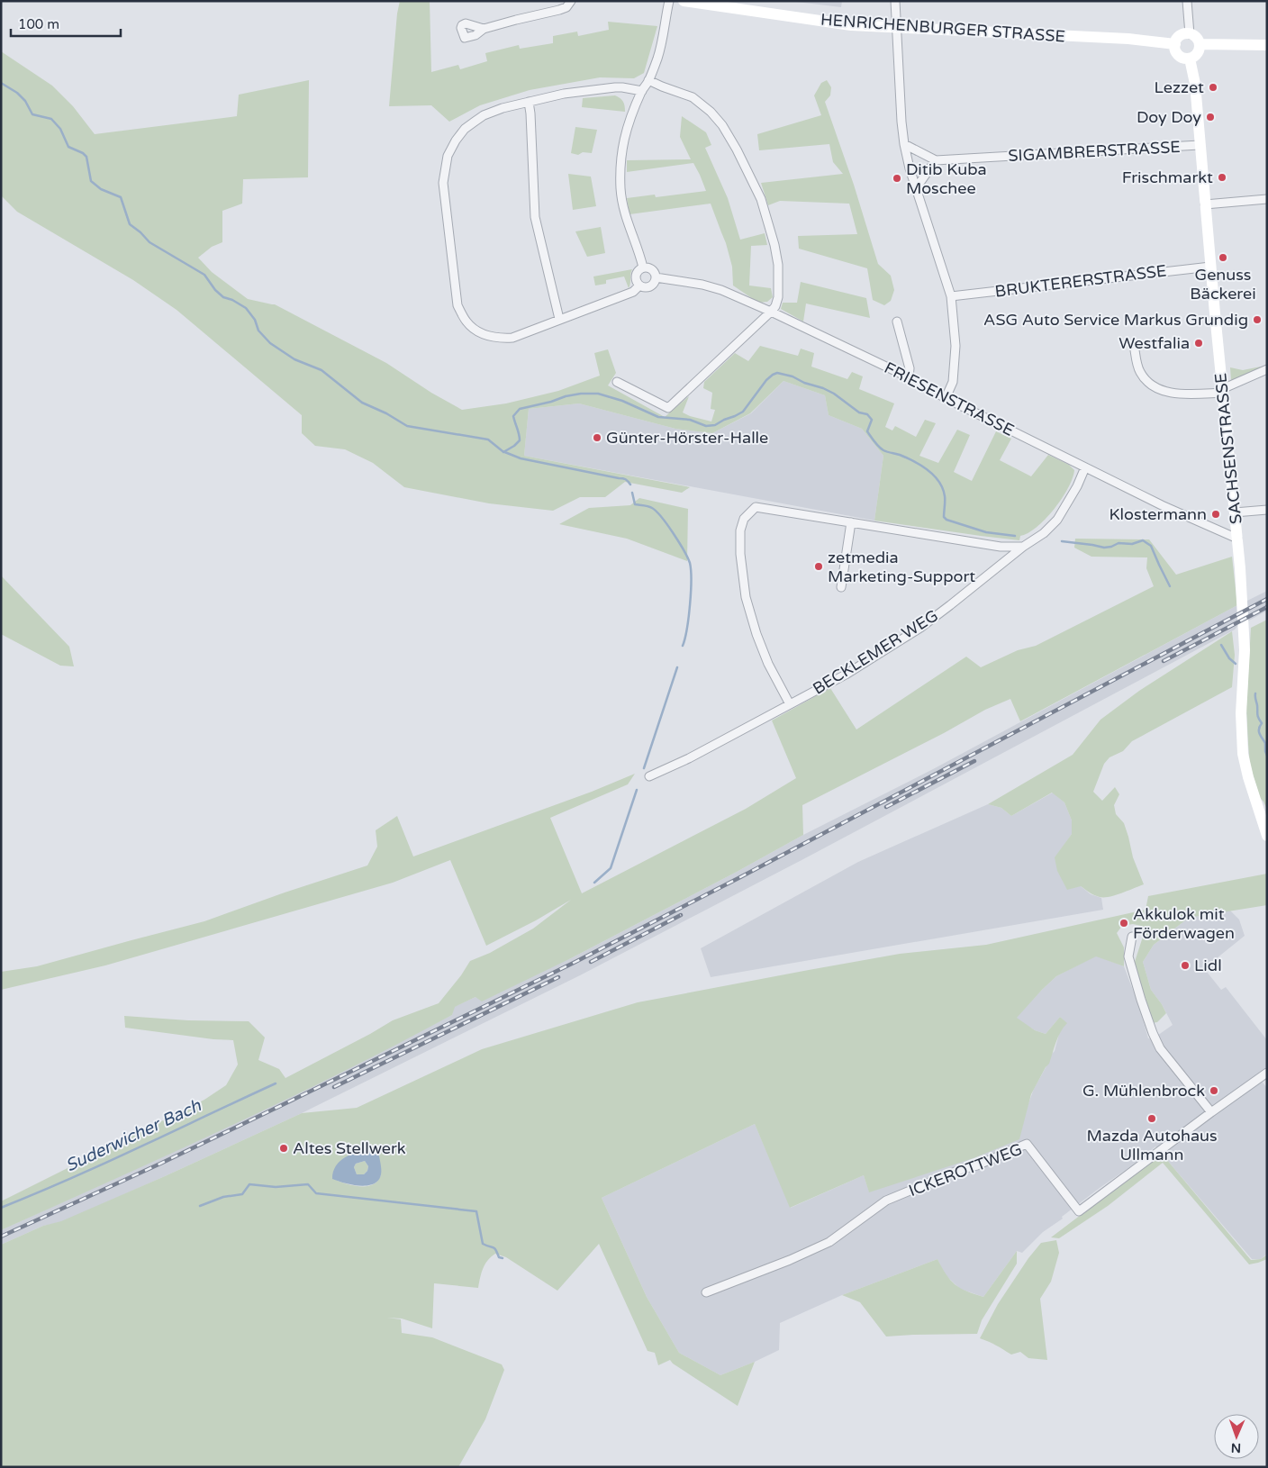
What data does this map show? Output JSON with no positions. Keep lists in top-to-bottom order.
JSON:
{
  "streets": {
    "street": [
      "HENRICHENBURGER STRASSE",
      "SIGAMBRERSTRASSE",
      "BRUKTERERSTRASSE",
      "FRIESENSTRASSE",
      "SACHSENSTRASSE",
      "BECKLEMER WEG",
      "ICKEROTTWEG"
    ]
  },
  "crossings": [
    ["HENRICHENBURGER STRASSE", "SACHSENSTRASSE"],
    ["SIGAMBRERSTRASSE", "SACHSENSTRASSE"],
    ["BRUKTERERSTRASSE", "SACHSENSTRASSE"],
    ["FRIESENSTRASSE", "SACHSENSTRASSE"],
    ["FRIESENSTRASSE", "BECKLEMER WEG"]
  ],
  "water": ["Suderwicher Bach"],
  "places": [
    "Lezzet",
    "Doy Doy",
    "Frischmarkt",
    "Ditib Kuba Moschee",
    "Genuss Bäckerei",
    "ASG Auto Service Markus Grundig",
    "Westfalia",
    "Günter-Hörster-Halle",
    "Klostermann",
    "zetmedia Marketing-Support",
    "Akkulok mit Förderwagen",
    "Lidl",
    "G. Mühlenbrock",
    "Mazda Autohaus Ullmann",
    "Altes Stellwerk"
  ],
  "scale_bar": "100 m",
  "north": "bottom"
}
